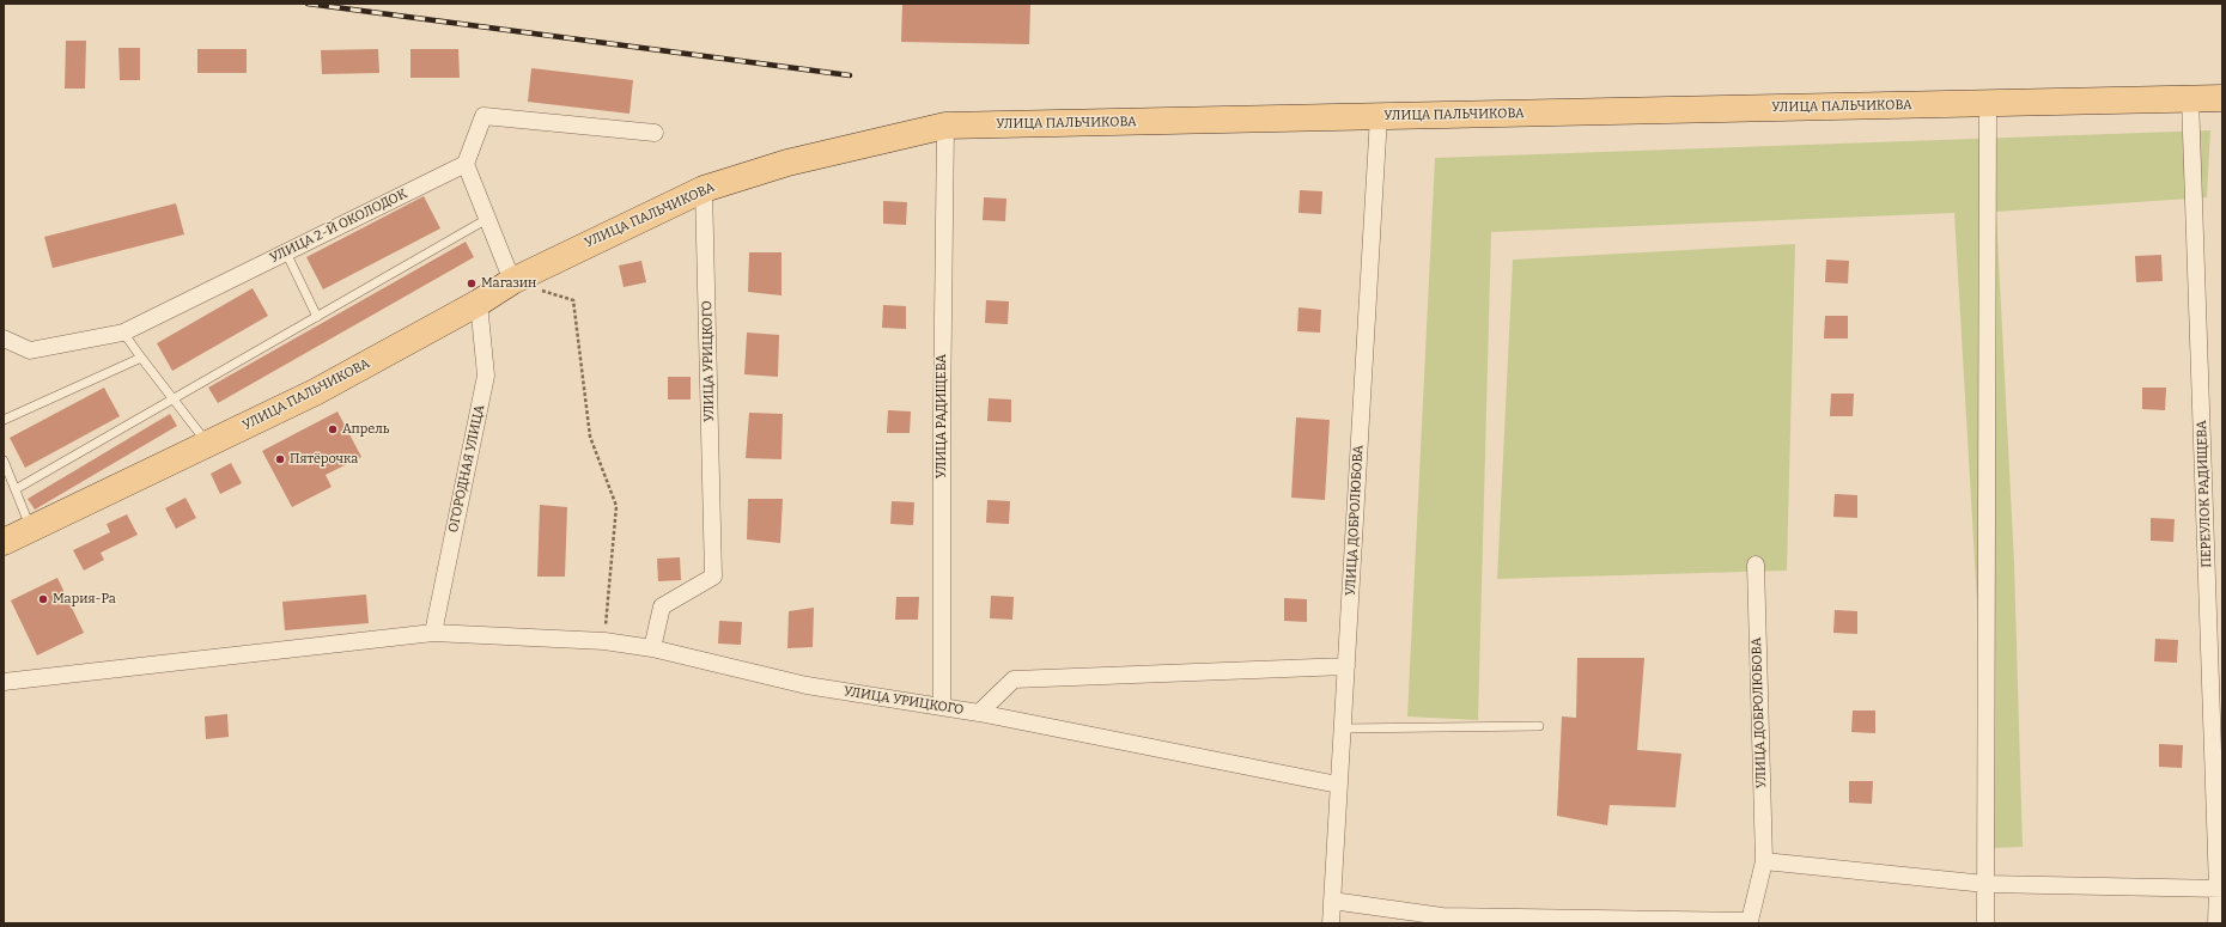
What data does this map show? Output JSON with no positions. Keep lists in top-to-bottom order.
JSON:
{
  "streets": {
    "main road": ["УЛИЦА ПАЛЬЧИКОВА"],
    "street": [
      "УЛИЦА 2-Й ОКОЛОДОК",
      "УЛИЦА УРИЦКОГО",
      "УЛИЦА РАДИЩЕВА",
      "ОГОРОДНАЯ УЛИЦА",
      "ПЕРЕУЛОК РАДИЩЕВА",
      "УЛИЦА ДОБРОЛЮБОВА"
    ]
  },
  "crossings": [
    ["УЛИЦА ПАЛЬЧИКОВА", "УЛИЦА УРИЦКОГО"],
    ["УЛИЦА ПАЛЬЧИКОВА", "УЛИЦА РАДИЩЕВА"],
    ["УЛИЦА ПАЛЬЧИКОВА", "ОГОРОДНАЯ УЛИЦА"],
    ["УЛИЦА ПАЛЬЧИКОВА", "ПЕРЕУЛОК РАДИЩЕВА"],
    ["УЛИЦА ПАЛЬЧИКОВА", "УЛИЦА ДОБРОЛЮБОВА"],
    ["УЛИЦА УРИЦКОГО", "УЛИЦА РАДИЩЕВА"],
    ["УЛИЦА УРИЦКОГО", "ОГОРОДНАЯ УЛИЦА"],
    ["УЛИЦА УРИЦКОГО", "УЛИЦА ДОБРОЛЮБОВА"]
  ],
  "places": [
    "Магазин",
    "Апрель",
    "Пятёрочка",
    "Мария-Ра"
  ]
}
